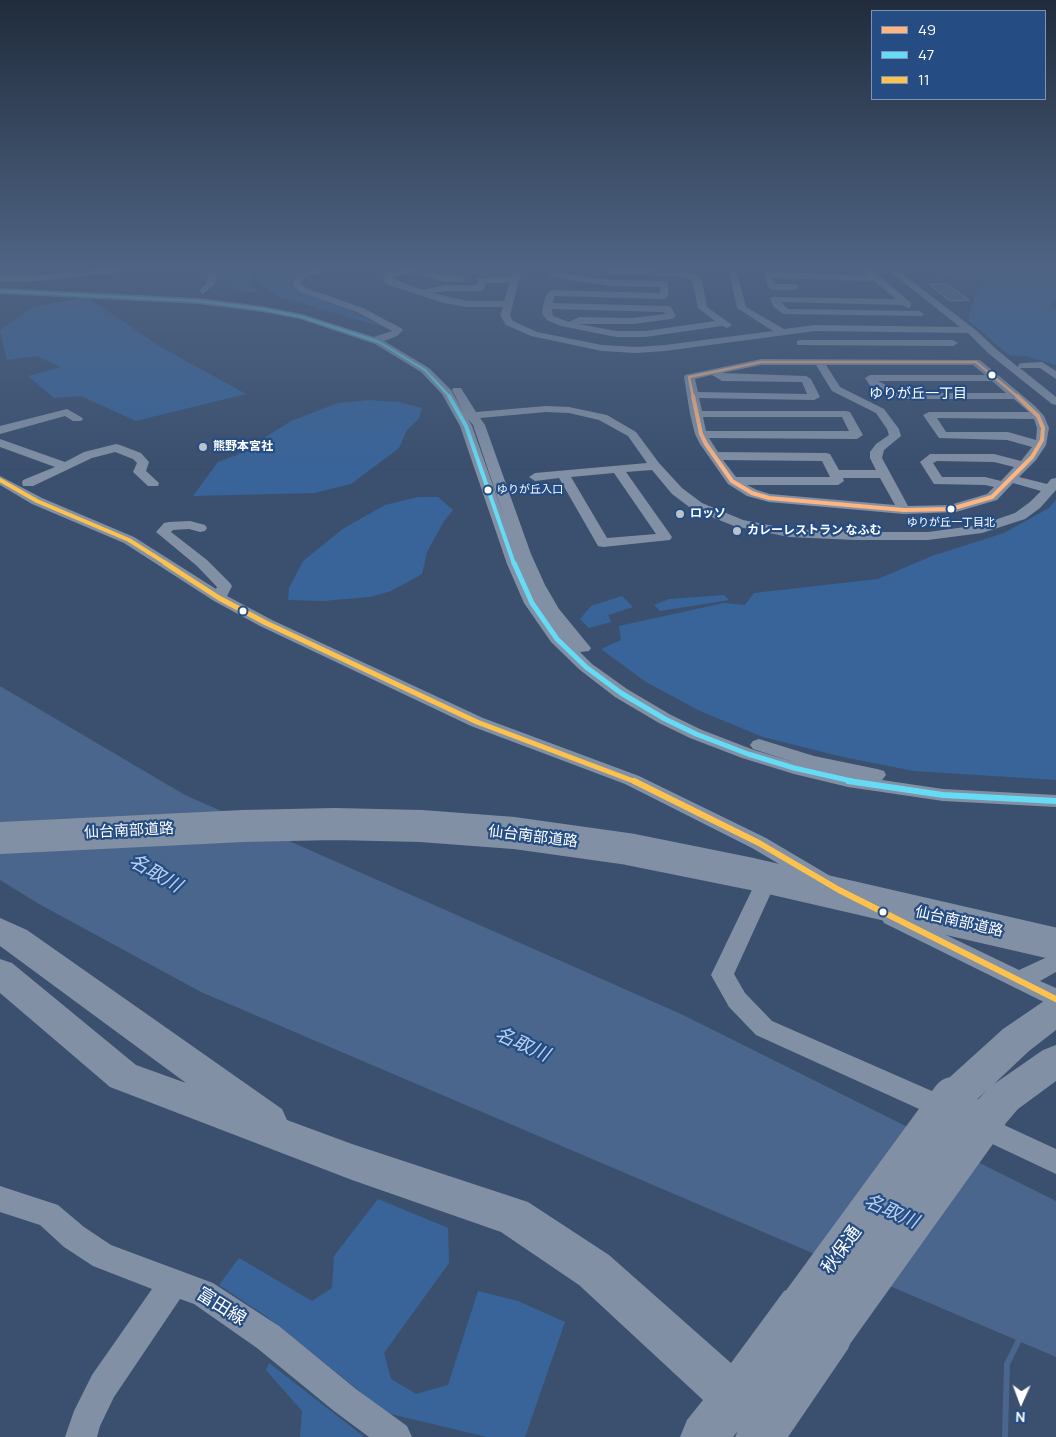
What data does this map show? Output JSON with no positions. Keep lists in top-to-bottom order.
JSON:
{
  "streets": {
    "highway": ["仙台南部道路"],
    "street": ["富田線"]
  },
  "districts": ["ゆりが丘一丁目"],
  "water": ["名取川"],
  "places": [
    "熊野本宮社",
    "ゆりが丘入口",
    "ゆりが丘一丁目北",
    "ロッソ",
    "カレーレストラン なふむ"
  ],
  "lines": ["transit line 47", "transit line 49", "transit line 11"],
  "legend": ["49", "47", "11"],
  "north": "bottom"
}
